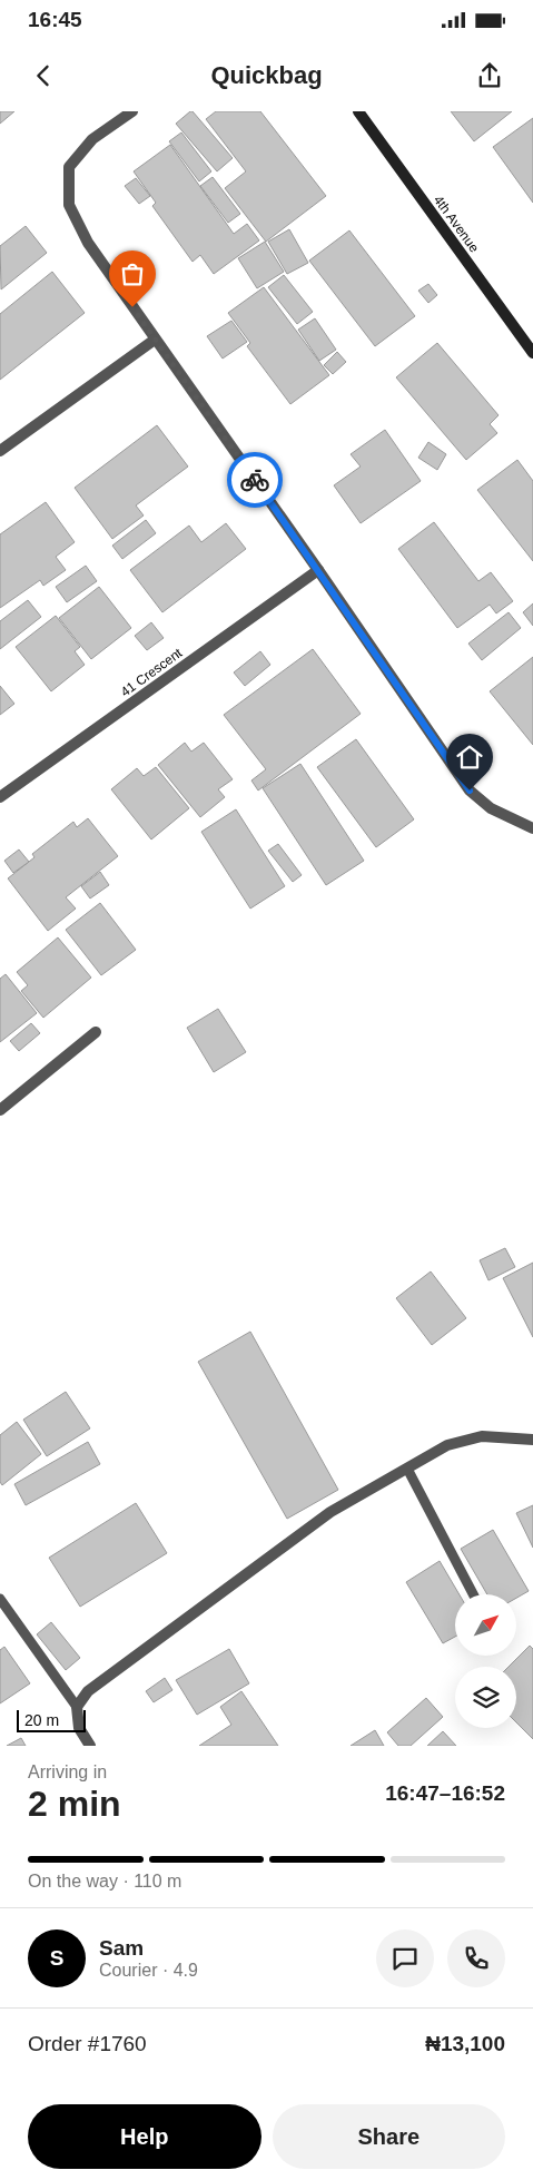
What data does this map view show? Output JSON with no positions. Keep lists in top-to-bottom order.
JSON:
{
  "streets": {
    "street": ["4th Avenue", "41 Crescent"]
  },
  "scale_bar": "20 m",
  "north": "top right",
  "page": {
    "status": "16:45",
    "header": "Quickbag",
    "scale": "20 m",
    "heading": ["2 min", "Arriving in", "16:47–16:52"],
    "panel": [
      "Sam",
      "Courier · 4.9",
      "Order #1760",
      "₦13,100"
    ],
    "bar": "On the way · 110 m",
    "round": "S",
    "buttons": ["Help", "Share"]
  }
}
